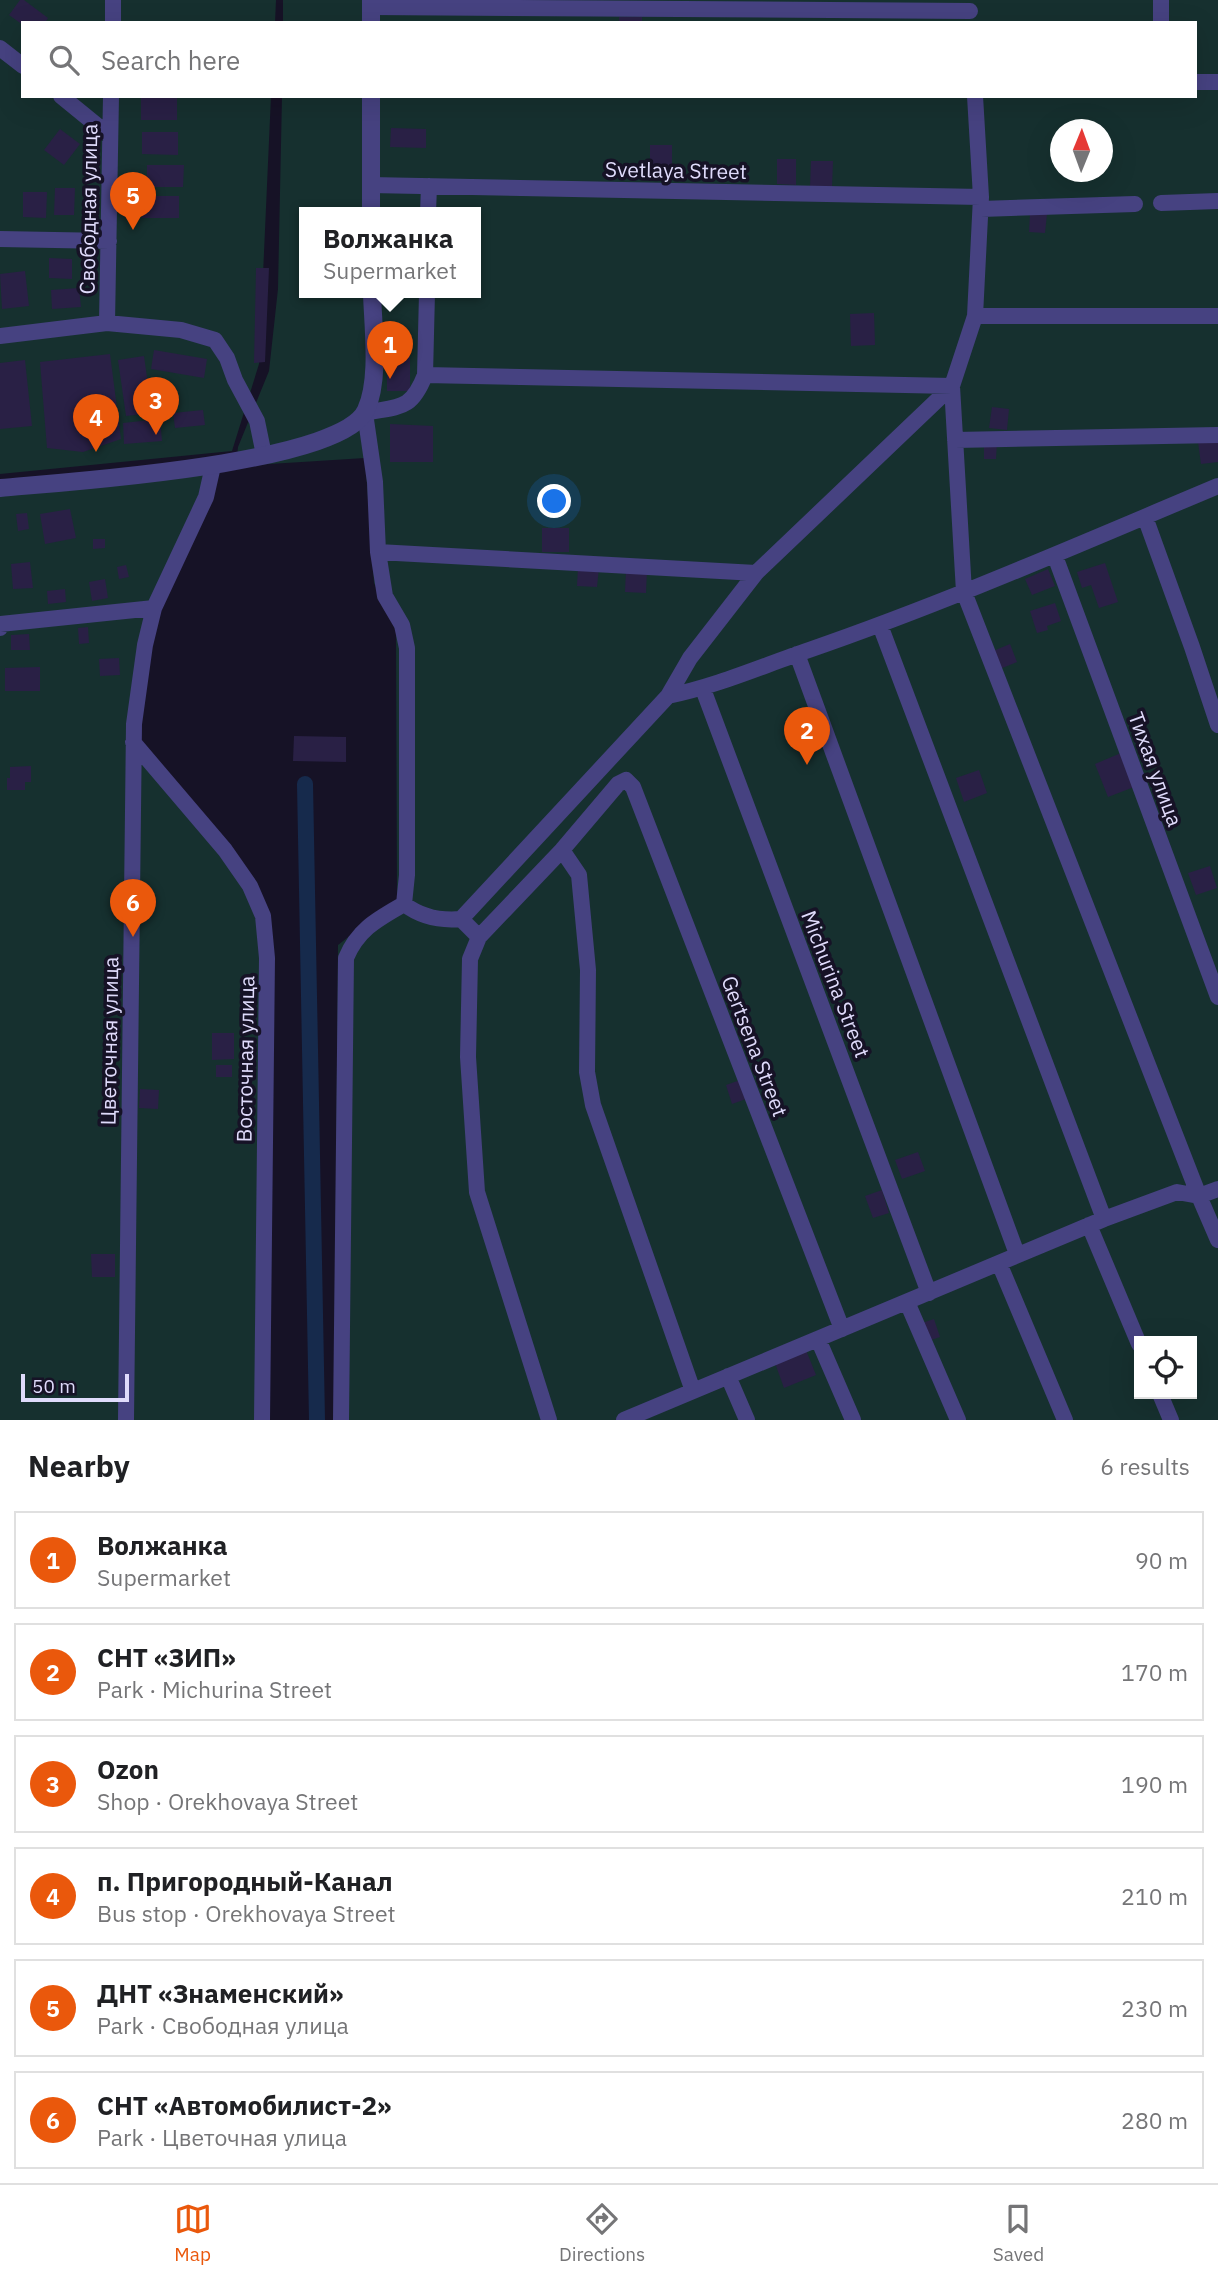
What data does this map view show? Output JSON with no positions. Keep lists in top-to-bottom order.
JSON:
{
  "streets": {
    "street": [
      "Svetlaya Street",
      "Свободная улица",
      "Тихая улица",
      "Michurina Street",
      "Цветочная улица",
      "Gertsena Street",
      "Восточная улица"
    ]
  },
  "crossings": [
    ["Цветочная улица", "Восточная улица"]
  ],
  "scale_bar": "50 m",
  "north": "top",
  "page": {
    "search": "Search here",
    "pins": [
      "5",
      "1",
      "3",
      "4",
      "2",
      "6"
    ],
    "popup": ["Волжанка", "Supermarket"],
    "scale": "50 m",
    "heading": ["Nearby", "6 results"],
    "list": [
      {
        "mark": "1",
        "name": "Волжанка",
        "note": "Supermarket",
        "value": "90 m"
      },
      {
        "mark": "2",
        "name": "СНТ «ЗИП»",
        "note": "Park · Michurina Street",
        "value": "170 m"
      },
      {
        "mark": "3",
        "name": "Ozon",
        "note": "Shop · Orekhovaya Street",
        "value": "190 m"
      },
      {
        "mark": "4",
        "name": "п. Пригородный-Канал",
        "note": "Bus stop · Orekhovaya Street",
        "value": "210 m"
      },
      {
        "mark": "5",
        "name": "ДНТ «Знаменский»",
        "note": "Park · Свободная улица",
        "value": "230 m"
      },
      {
        "mark": "6",
        "name": "СНТ «Автомобилист-2»",
        "note": "Park · Цветочная улица",
        "value": "280 m"
      }
    ],
    "nav": ["Map", "Directions", "Saved"]
  }
}
